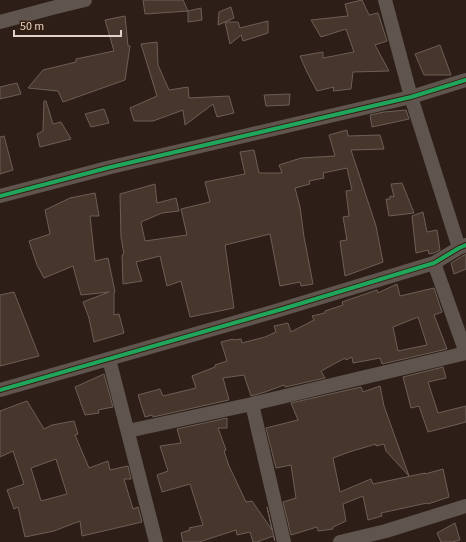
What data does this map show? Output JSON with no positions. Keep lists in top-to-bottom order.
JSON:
{
  "scale_bar": "50 m"
}
